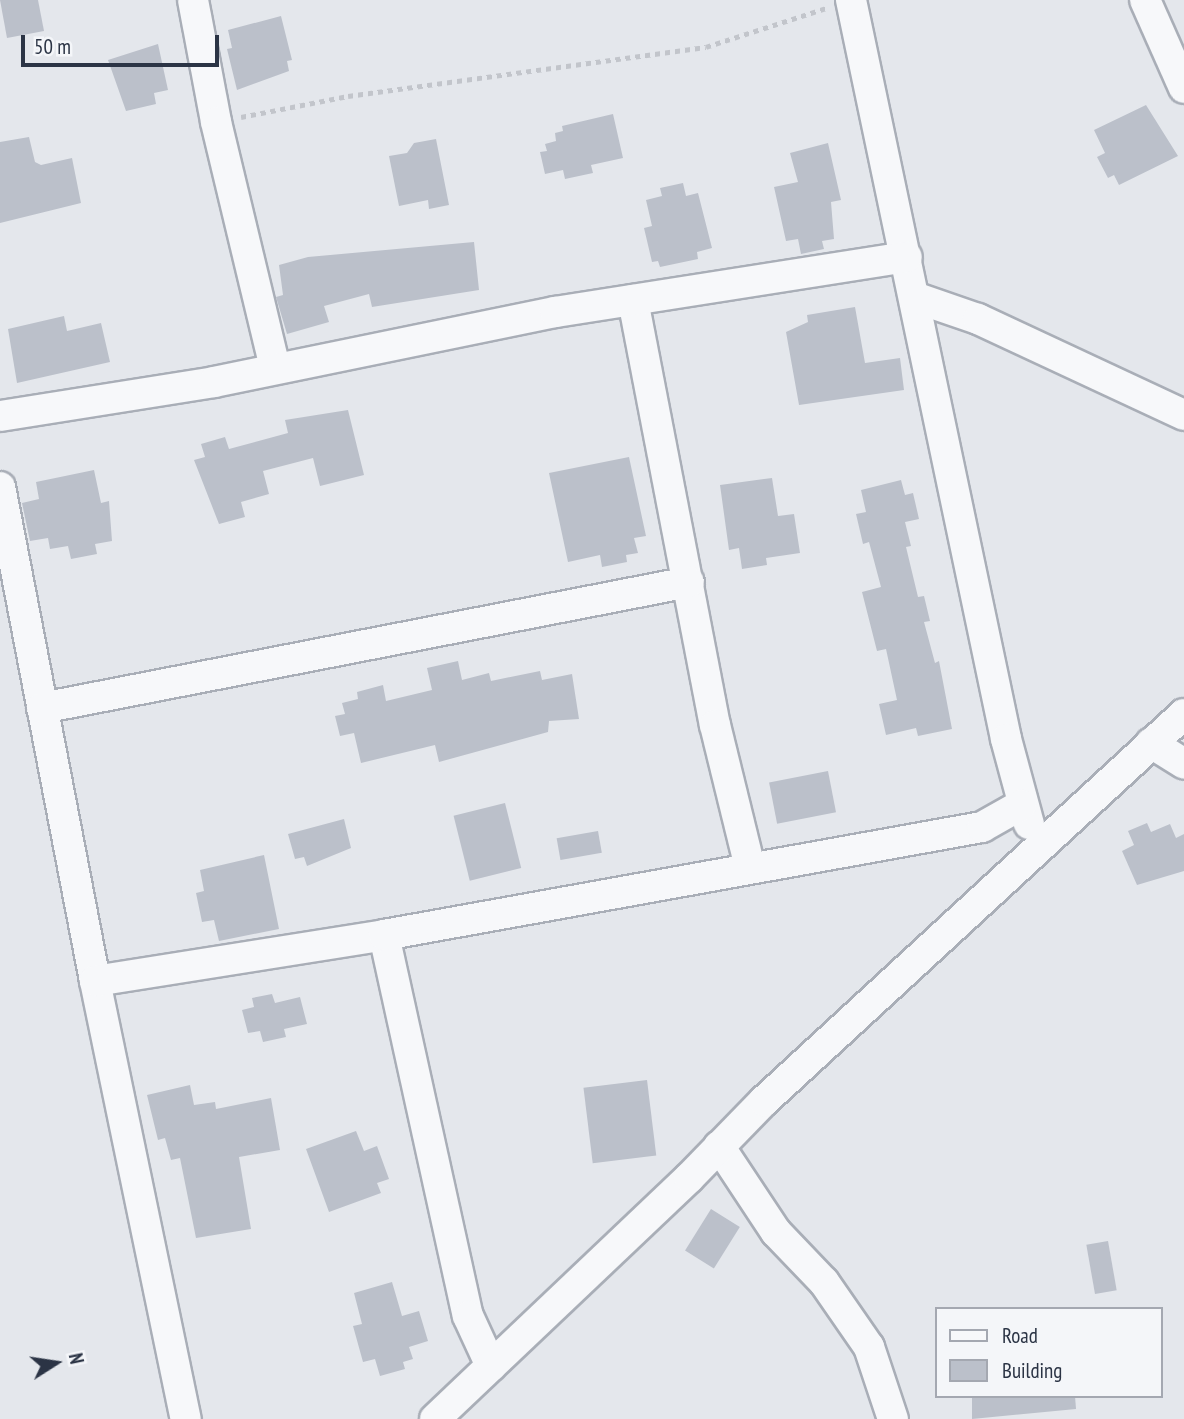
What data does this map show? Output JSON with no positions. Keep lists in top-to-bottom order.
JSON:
{
  "legend": ["Road", "Building"],
  "scale_bar": "50 m",
  "north": "right"
}
